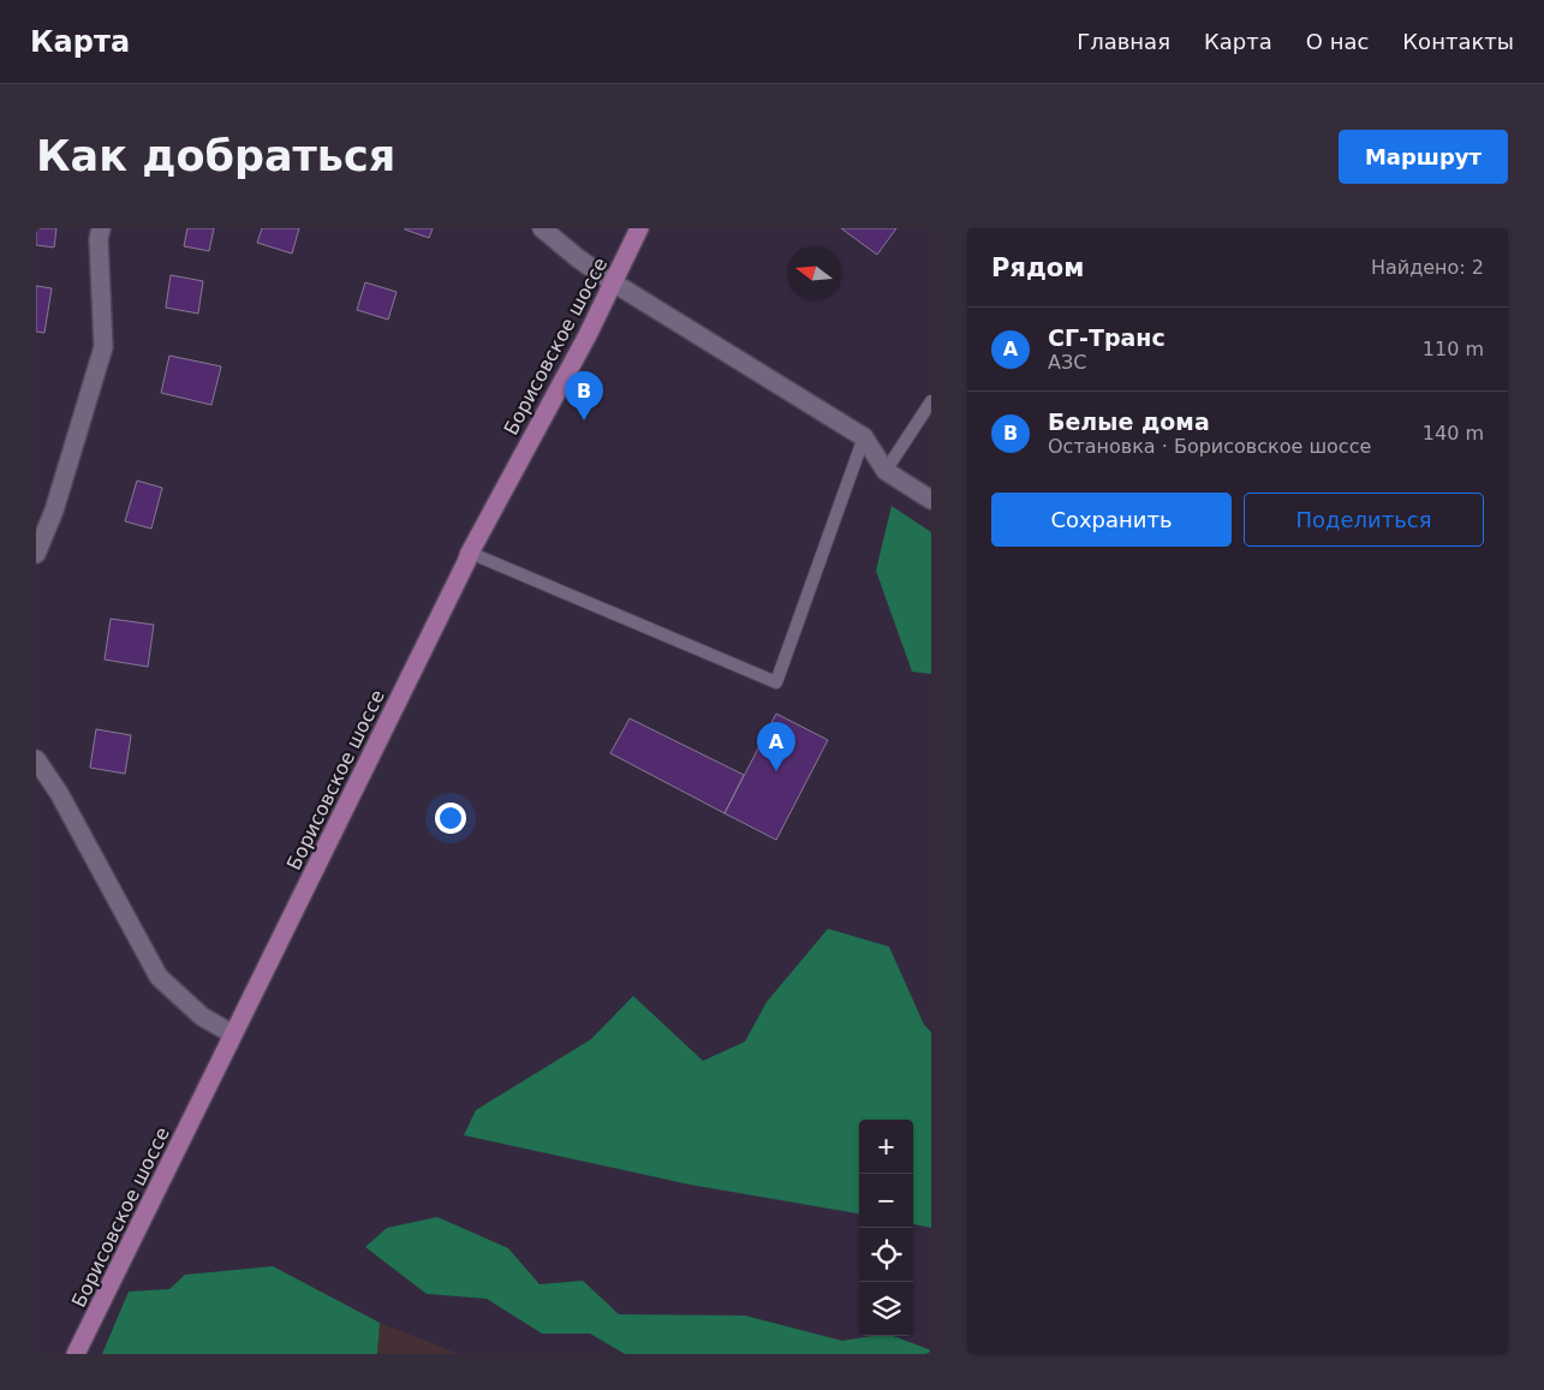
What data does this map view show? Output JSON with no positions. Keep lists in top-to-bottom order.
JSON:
{
  "streets": {
    "main road": ["Борисовское шоссе"]
  },
  "north": "left",
  "page": {
    "header": "Карта",
    "nav": [
      "Главная",
      "Карта",
      "О нас",
      "Контакты"
    ],
    "buttons": [
      "Маршрут",
      ["Сохранить", "Поделиться"]
    ],
    "title": "Как добраться",
    "heading": ["Рядом", "Найдено: 2"],
    "list": [
      {
        "mark": "A",
        "name": "СГ-Транс",
        "note": "АЗС",
        "value": "110 m"
      },
      {
        "mark": "B",
        "name": "Белые дома",
        "note": "Остановка · Борисовское шоссе",
        "value": "140 m"
      }
    ],
    "pins": ["B", "A"],
    "map_buttons": ["+", "−"]
  }
}
